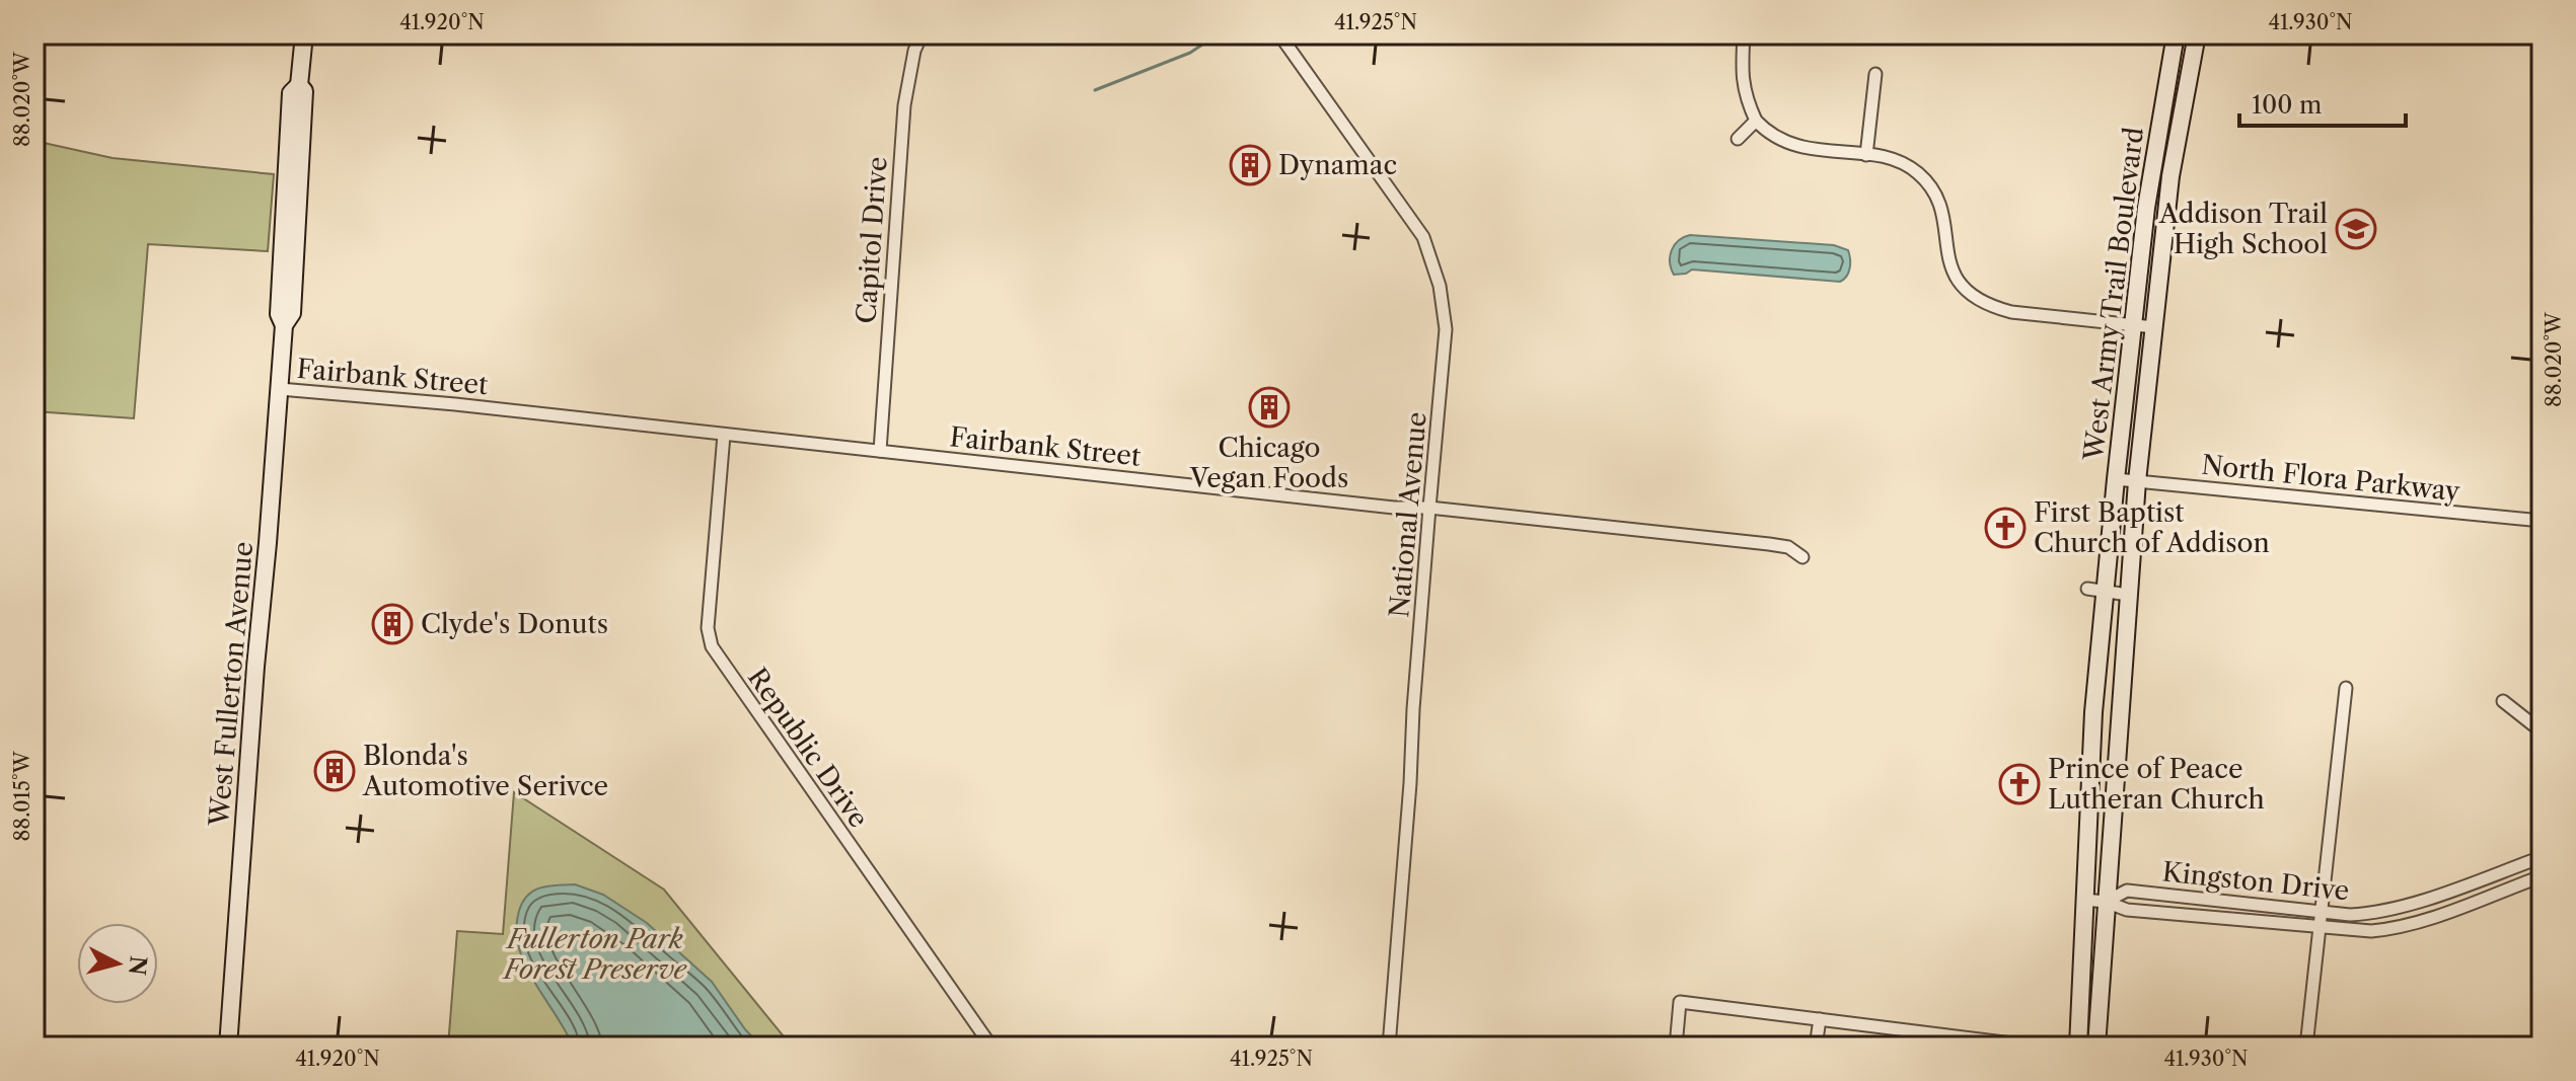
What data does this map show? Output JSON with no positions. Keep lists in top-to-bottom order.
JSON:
{
  "streets": {
    "main road": ["West Army Trail Boulevard", "West Fullerton Avenue"],
    "street": [
      "Capitol Drive",
      "Fairbank Street",
      "North Flora Parkway",
      "National Avenue",
      "Republic Drive",
      "Kingston Drive"
    ]
  },
  "crossings": [
    ["Capitol Drive", "Fairbank Street"],
    ["West Army Trail Boulevard", "North Flora Parkway"],
    ["West Army Trail Boulevard", "Kingston Drive"],
    ["Fairbank Street", "National Avenue"],
    ["Fairbank Street", "West Fullerton Avenue"],
    ["Fairbank Street", "Republic Drive"]
  ],
  "parks": ["Fullerton Park Forest Preserve"],
  "places": {
    "building": [
      "Dynamac",
      "Chicago Vegan Foods",
      "Clyde's Donuts",
      "Blonda's Automotive Serivce"
    ],
    "school or university": ["Addison Trail High School"],
    "church": ["First Baptist Church of Addison", "Prince of Peace Lutheran Church"]
  },
  "scale_bar": "100 m",
  "north": "right",
  "coordinates": [
    "41.920°N",
    "41.925°N",
    "41.930°N",
    "88.020°W",
    "88.015°W"
  ]
}
